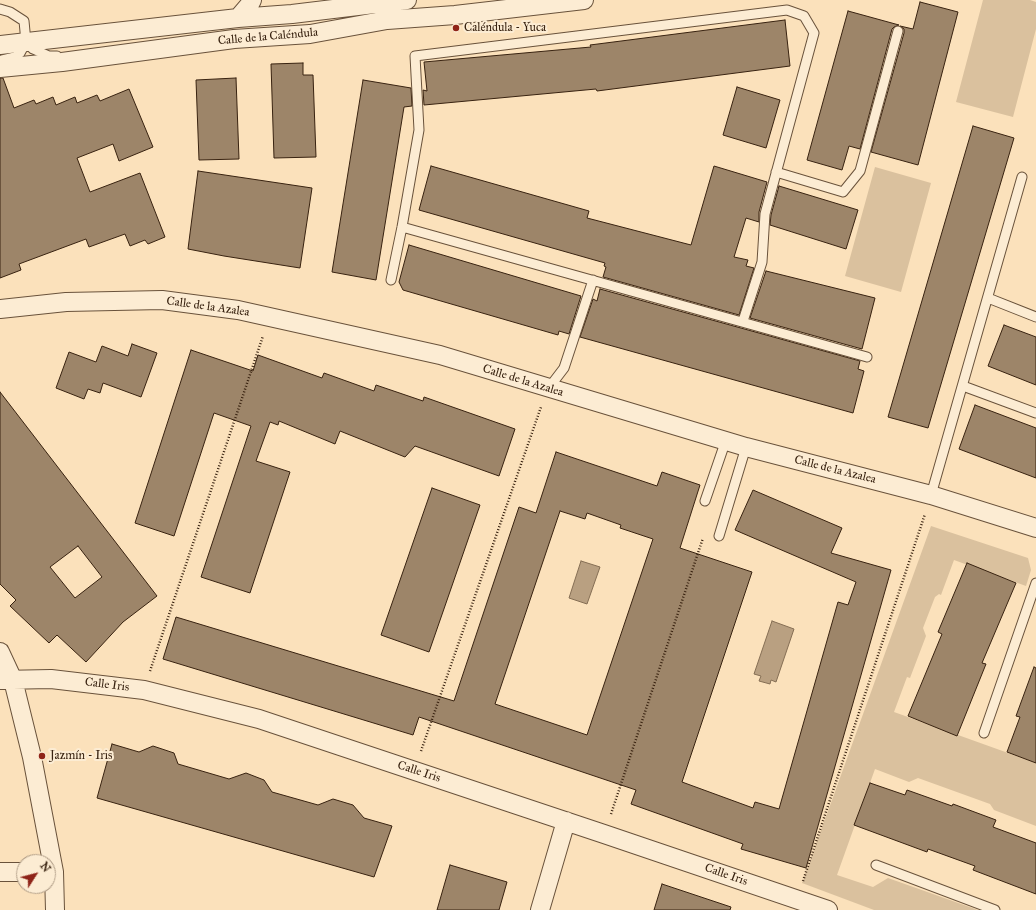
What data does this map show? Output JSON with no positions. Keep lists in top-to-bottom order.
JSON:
{
  "streets": {
    "street": ["Calle de la Caléndula", "Calle de la Azalea", "Calle Iris"]
  },
  "places": ["Caléndula - Yuca", "Jazmín - Iris"],
  "north": "top right"
}
